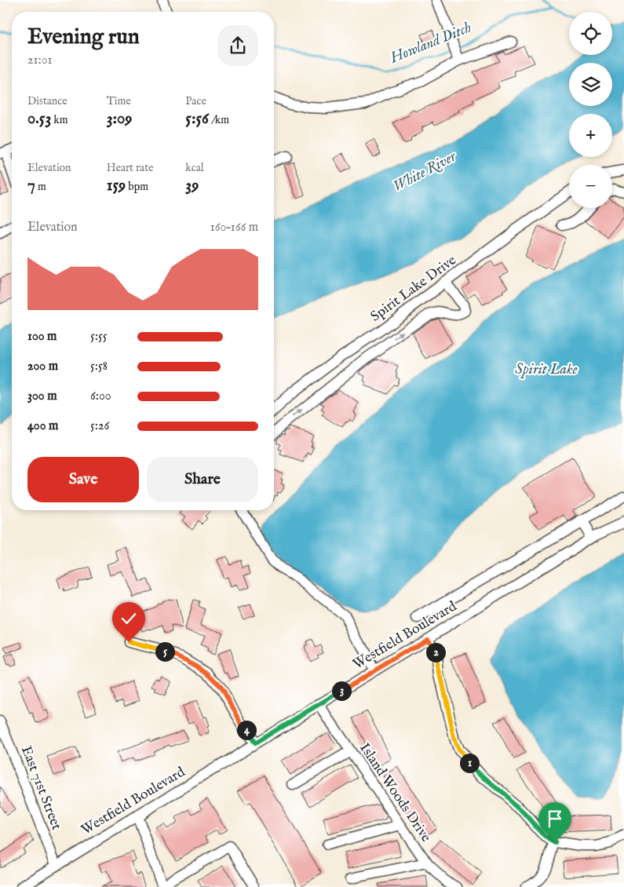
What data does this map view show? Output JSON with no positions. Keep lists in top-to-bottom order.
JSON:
{
  "streets": {
    "street": [
      "Spirit Lake Drive",
      "Westfield Boulevard",
      "East 71st Street",
      "Island Woods Drive"
    ]
  },
  "crossings": [
    ["Westfield Boulevard", "East 71st Street"],
    ["Westfield Boulevard", "Island Woods Drive"]
  ],
  "water": ["Howland Ditch", "White River", "Spirit Lake"],
  "page": {
    "map_buttons": ["+", "−"],
    "heading": ["Evening run", "21:01"],
    "stats": [
      ["Distance", "0.53 km"],
      ["Time", "3:09"],
      ["Pace", "5:56 /km"],
      ["Elevation", "7 m"],
      ["Heart rate", "159 bpm"],
      ["kcal", "39"]
    ],
    "chart": ["Elevation", "160–166 m"],
    "list": [
      {
        "name": "100 m",
        "note": "5:55"
      },
      {
        "name": "200 m",
        "note": "5:58"
      },
      {
        "name": "300 m",
        "note": "6:00"
      },
      {
        "name": "400 m",
        "note": "5:26"
      }
    ],
    "buttons": ["Save", "Share"],
    "pins": [
      "5",
      "2",
      "3",
      "4",
      "1"
    ]
  }
}
